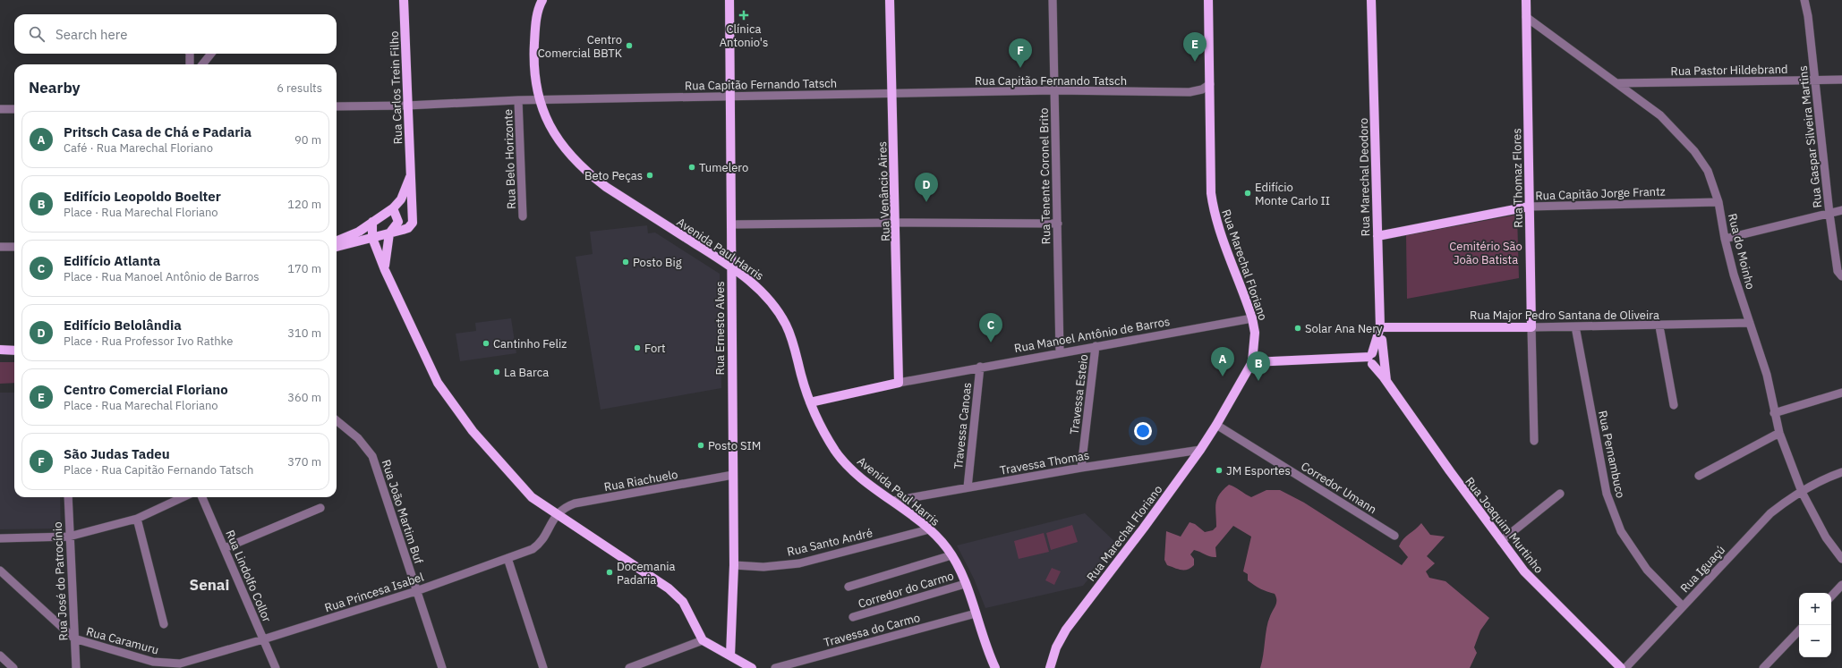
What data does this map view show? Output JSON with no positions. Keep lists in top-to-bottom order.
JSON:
{
  "streets": {
    "main road": [
      "Rua Carlos Trein Filho",
      "Rua Marechal Deodoro",
      "Rua Thomaz Flores",
      "Rua Venâncio Aires",
      "Rua Capitão Jorge Frantz",
      "Avenida Paul Harris",
      "Rua Marechal Floriano",
      "Rua Major Pedro Santana de Oliveira",
      "Rua Ernesto Alves",
      "Rua Manoel Antônio de Barros",
      "Rua Joaquim Murtinho"
    ],
    "street": [
      "Rua Pastor Hildebrand",
      "Rua Capitão Fernando Tatsch",
      "Rua Gaspar Silveira Martins",
      "Rua Belo Horizonte",
      "Rua Tenente Coronel Brito",
      "Rua do Moinho",
      "Travessa Esteio",
      "Travessa Canoas",
      "Rua Pernambuco",
      "Travessa Thomas",
      "Rua Riachuelo",
      "Corredor Umann",
      "Rua João Martim Buf",
      "Rua Santo André",
      "Rua Iguaçú",
      "Rua Lindolfo Collor",
      "Rua José do Patrocínio",
      "Corredor do Carmo",
      "Rua Princesa Isabel",
      "Travessa do Carmo",
      "Rua Caramuru"
    ]
  },
  "crossings": [
    ["Rua Pastor Hildebrand", "Rua Gaspar Silveira Martins"],
    ["Rua Pastor Hildebrand", "Rua do Moinho"],
    ["Rua Capitão Fernando Tatsch", "Rua Carlos Trein Filho"],
    ["Rua Capitão Fernando Tatsch", "Rua Belo Horizonte"],
    ["Rua Capitão Fernando Tatsch", "Rua Tenente Coronel Brito"],
    ["Rua Capitão Fernando Tatsch", "Rua Venâncio Aires"],
    ["Rua Capitão Fernando Tatsch", "Avenida Paul Harris"],
    ["Rua Capitão Fernando Tatsch", "Rua Marechal Floriano"],
    ["Rua Capitão Fernando Tatsch", "Rua Ernesto Alves"],
    ["Rua Tenente Coronel Brito", "Rua Manoel Antônio de Barros"],
    ["Rua Marechal Deodoro", "Rua Capitão Jorge Frantz"],
    ["Rua Marechal Deodoro", "Rua Major Pedro Santana de Oliveira"],
    ["Rua Marechal Deodoro", "Rua Joaquim Murtinho"],
    ["Rua Thomaz Flores", "Rua Capitão Jorge Frantz"],
    ["Rua Thomaz Flores", "Rua do Moinho"],
    ["Rua Thomaz Flores", "Rua Major Pedro Santana de Oliveira"],
    ["Rua Venâncio Aires", "Rua Manoel Antônio de Barros"],
    ["Rua Capitão Jorge Frantz", "Rua do Moinho"],
    ["Avenida Paul Harris", "Rua Ernesto Alves"],
    ["Avenida Paul Harris", "Rua Manoel Antônio de Barros"],
    ["Avenida Paul Harris", "Travessa Thomas"],
    ["Avenida Paul Harris", "Rua Santo André"],
    ["Avenida Paul Harris", "Corredor do Carmo"],
    ["Avenida Paul Harris", "Travessa do Carmo"],
    ["Rua do Moinho", "Rua Major Pedro Santana de Oliveira"],
    ["Rua do Moinho", "Rua Iguaçú"],
    ["Rua Marechal Floriano", "Rua Manoel Antônio de Barros"],
    ["Rua Marechal Floriano", "Travessa Thomas"],
    ["Rua Marechal Floriano", "Corredor Umann"],
    ["Rua Major Pedro Santana de Oliveira", "Rua Pernambuco"],
    ["Rua Major Pedro Santana de Oliveira", "Rua Joaquim Murtinho"],
    ["Rua Ernesto Alves", "Rua Riachuelo"],
    ["Rua Ernesto Alves", "Rua Santo André"],
    ["Rua Manoel Antônio de Barros", "Travessa Esteio"],
    ["Rua Manoel Antônio de Barros", "Travessa Canoas"],
    ["Travessa Esteio", "Travessa Thomas"],
    ["Travessa Canoas", "Travessa Thomas"],
    ["Rua Pernambuco", "Rua Iguaçú"],
    ["Rua Riachuelo", "Rua Princesa Isabel"],
    ["Rua João Martim Buf", "Rua Princesa Isabel"],
    ["Rua Lindolfo Collor", "Rua Princesa Isabel"],
    ["Rua José do Patrocínio", "Rua Caramuru"],
    ["Rua Princesa Isabel", "Rua Caramuru"]
  ],
  "districts": ["Senai"],
  "parks": ["Cemitério São João Batista"],
  "places": {
    "health": ["Clínica Antonio's"],
    "other": [
      "Centro Comercial BBTK",
      "Tumelero",
      "Beto Peças",
      "Edifício Monte Carlo II",
      "Posto Big",
      "Solar Ana Nery",
      "Cantinho Feliz",
      "Fort",
      "La Barca",
      "Posto SIM",
      "JM Esportes",
      "Docemania Padaria"
    ]
  },
  "page": {
    "search": "Search here",
    "pins": [
      "E",
      "F",
      "D",
      "C",
      "A",
      "B"
    ],
    "heading": ["Nearby", "6 results"],
    "list": [
      {
        "mark": "A",
        "name": "Pritsch Casa de Chá e Padaria",
        "note": "Café · Rua Marechal Floriano",
        "value": "90 m"
      },
      {
        "mark": "B",
        "name": "Edifício Leopoldo Boelter",
        "note": "Place · Rua Marechal Floriano",
        "value": "120 m"
      },
      {
        "mark": "C",
        "name": "Edifício Atlanta",
        "note": "Place · Rua Manoel Antônio de Barros",
        "value": "170 m"
      },
      {
        "mark": "D",
        "name": "Edifício Belolândia",
        "note": "Place · Rua Professor Ivo Rathke",
        "value": "310 m"
      },
      {
        "mark": "E",
        "name": "Centro Comercial Floriano",
        "note": "Place · Rua Marechal Floriano",
        "value": "360 m"
      },
      {
        "mark": "F",
        "name": "São Judas Tadeu",
        "note": "Place · Rua Capitão Fernando Tatsch",
        "value": "370 m"
      }
    ],
    "map_buttons": ["+", "−"]
  }
}
